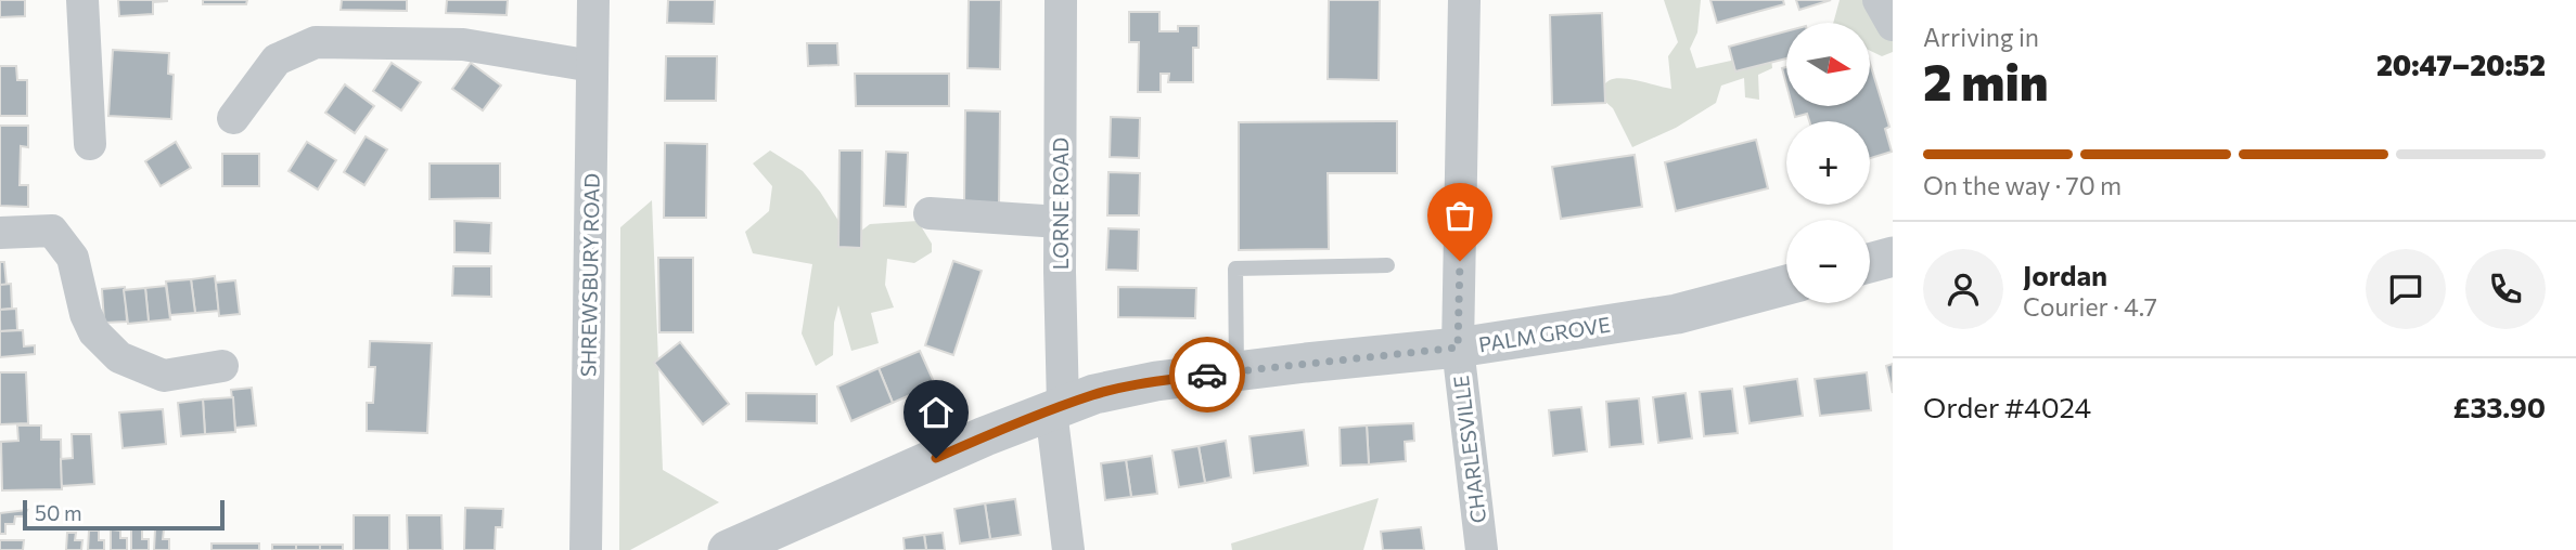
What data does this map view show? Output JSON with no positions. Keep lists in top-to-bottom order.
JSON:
{
  "streets": {
    "street": [
      "LORNE ROAD",
      "SHREWSBURY ROAD",
      "PALM GROVE",
      "CHARLESVILLE"
    ]
  },
  "crossings": [
    ["LORNE ROAD", "PALM GROVE"],
    ["PALM GROVE", "CHARLESVILLE"]
  ],
  "scale_bar": "50 m",
  "north": "right",
  "page": {
    "heading": ["2 min", "Arriving in", "20:47–20:52"],
    "panel": [
      "Jordan",
      "Courier · 4.7",
      "Order #4024",
      "£33.90"
    ],
    "map_buttons": ["+", "−"],
    "bar": "On the way · 70 m",
    "scale": "50 m"
  }
}
